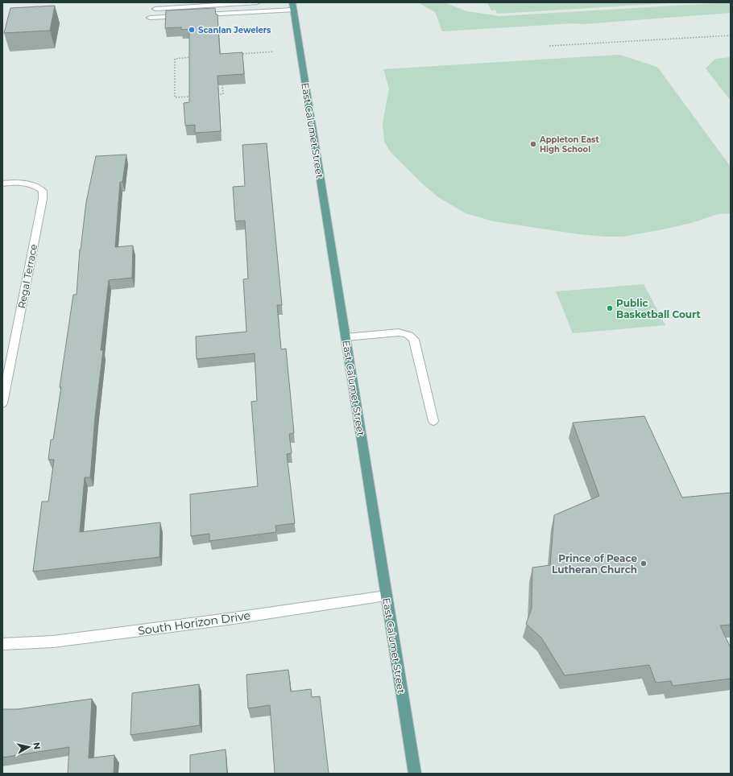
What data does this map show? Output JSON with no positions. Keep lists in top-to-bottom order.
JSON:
{
  "streets": {
    "main road": ["East Calumet Street"],
    "street": ["Regal Terrace", "South Horizon Drive"]
  },
  "crossings": [
    ["East Calumet Street", "South Horizon Drive"]
  ],
  "places": [
    "Scanlan Jewelers",
    "Appleton East High School",
    "Public Basketball Court",
    "Prince of Peace Lutheran Church"
  ],
  "north": "right"
}
